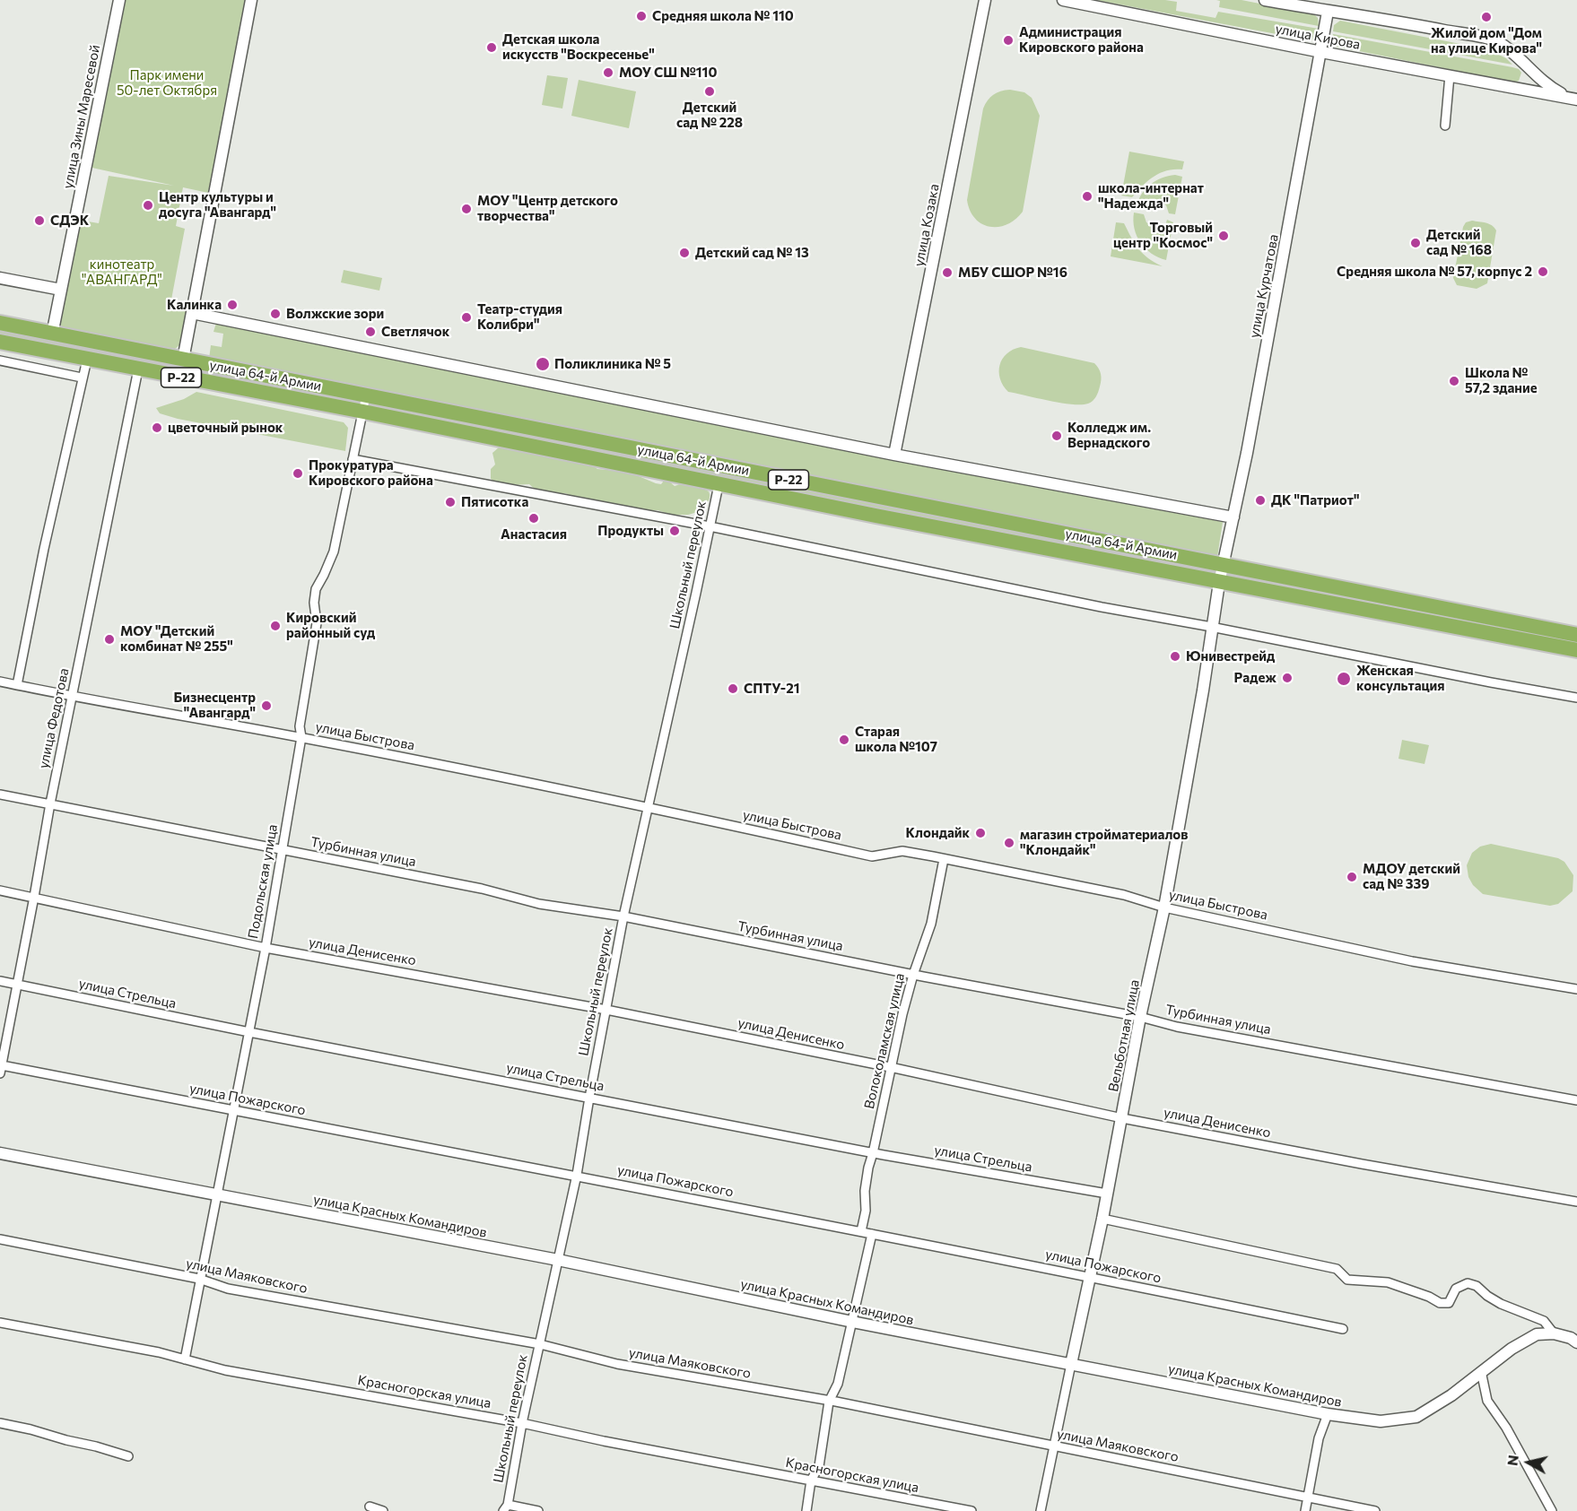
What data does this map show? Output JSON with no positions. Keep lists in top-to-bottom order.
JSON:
{
  "streets": {
    "highway": ["улица 64-й Армии", "Р-22"],
    "street": [
      "улица Кирова",
      "улица Зины Маресевой",
      "улица Козака",
      "улица Курчатова",
      "Школьный переулок",
      "улица Федотова",
      "улица Быстрова",
      "Турбинная улица",
      "Подольская улица",
      "улица Денисенко",
      "улица Стрельца",
      "Вельботная улица",
      "Волоколамская улица",
      "улица Пожарского",
      "улица Красных Командиров",
      "улица Маяковского",
      "Красногорская улица"
    ]
  },
  "crossings": [
    ["улица Кирова", "улица Курчатова"],
    ["улица Зины Маресевой", "улица 64-й Армии"],
    ["улица Курчатова", "улица 64-й Армии"],
    ["улица Курчатова", "Вельботная улица"],
    ["улица 64-й Армии", "Школьный переулок"],
    ["улица 64-й Армии", "улица Федотова"],
    ["улица 64-й Армии", "Подольская улица"],
    ["улица 64-й Армии", "Вельботная улица"],
    ["Школьный переулок", "улица Быстрова"],
    ["Школьный переулок", "Турбинная улица"],
    ["Школьный переулок", "улица Денисенко"],
    ["Школьный переулок", "улица Стрельца"],
    ["Школьный переулок", "улица Пожарского"],
    ["Школьный переулок", "улица Красных Командиров"],
    ["Школьный переулок", "улица Маяковского"],
    ["Школьный переулок", "Красногорская улица"],
    ["улица Федотова", "улица Быстрова"],
    ["улица Федотова", "Турбинная улица"],
    ["улица Федотова", "улица Денисенко"],
    ["улица Федотова", "улица Стрельца"],
    ["улица Федотова", "улица Пожарского"],
    ["улица Быстрова", "Подольская улица"],
    ["улица Быстрова", "Вельботная улица"],
    ["улица Быстрова", "Волоколамская улица"],
    ["Турбинная улица", "Подольская улица"],
    ["Турбинная улица", "Вельботная улица"],
    ["Турбинная улица", "Волоколамская улица"],
    ["Подольская улица", "улица Денисенко"],
    ["Подольская улица", "улица Стрельца"],
    ["Подольская улица", "улица Пожарского"],
    ["Подольская улица", "улица Красных Командиров"],
    ["Подольская улица", "улица Маяковского"],
    ["Подольская улица", "Красногорская улица"],
    ["улица Денисенко", "Вельботная улица"],
    ["улица Денисенко", "Волоколамская улица"],
    ["улица Стрельца", "Вельботная улица"],
    ["улица Стрельца", "Волоколамская улица"],
    ["Вельботная улица", "улица Пожарского"],
    ["Вельботная улица", "улица Красных Командиров"],
    ["Вельботная улица", "улица Маяковского"],
    ["Волоколамская улица", "улица Пожарского"]
  ],
  "parks": ["Парк имени 50-лет Октября", "кинотеатр \"АВАНГАРД\""],
  "places": [
    "Средняя школа № 110",
    "Жилой дом \"Дом на улице Кирова\"",
    "Администрация Кировского района",
    "Детская школа искусств \"Воскресенье\"",
    "МОУ СШ №110",
    "Детский сад № 228",
    "школа-интернат \"Надежда\"",
    "Центр культуры и досуга \"Авангард\"",
    "МОУ \"Центр детского творчества\"",
    "СДЭК",
    "Торговый центр \"Космос\"",
    "Детский сад № 168",
    "Детский сад № 13",
    "Средняя школа № 57, корпус 2",
    "МБУ СШОР №16",
    "Калинка",
    "Волжские зори",
    "Театр-студия Колибри\"",
    "Светлячок",
    "Поликлиника № 5",
    "Школа № 57,2 здание",
    "цветочный рынок",
    "Колледж им. Вернадского",
    "Прокуратура Кировского района",
    "ДК \"Патриот\"",
    "Пятисотка",
    "Анастасия",
    "Продукты",
    "Кировский районный суд",
    "МОУ \"Детский комбинат № 255\"",
    "Юнивестрейд",
    "Радеж",
    "Женская консультация",
    "СПТУ-21",
    "Бизнесцентр \"Авангард\"",
    "Старая школа №107",
    "Клондайк",
    "магазин стройматериалов \"Клондайк\"",
    "МДОУ детский сад № 339"
  ],
  "north": "left"
}
